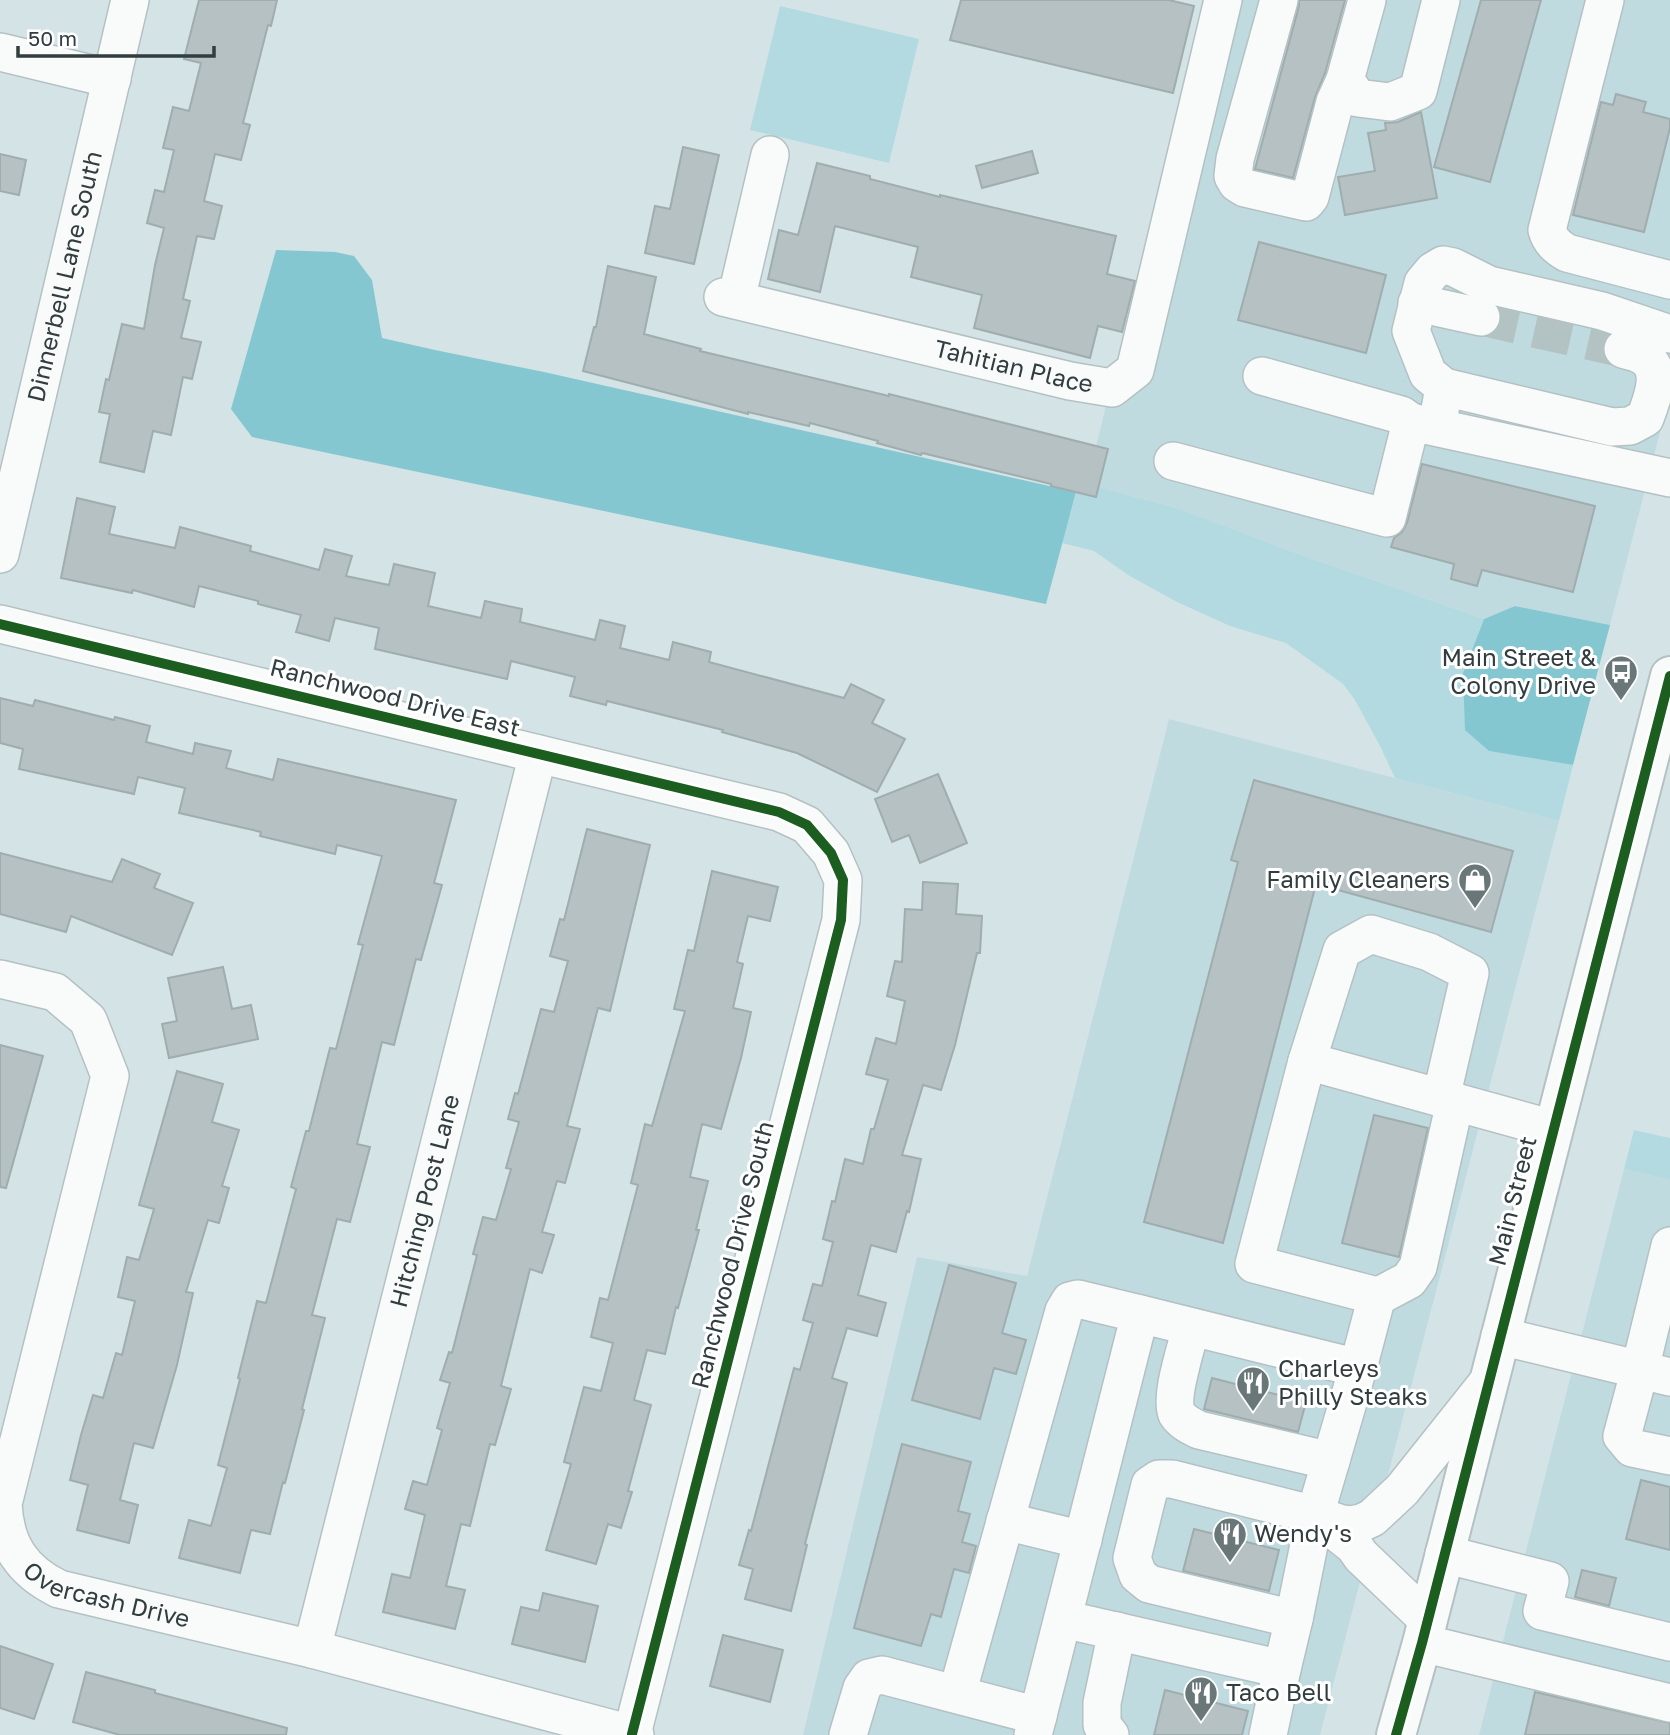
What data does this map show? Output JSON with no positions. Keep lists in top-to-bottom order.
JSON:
{
  "streets": {
    "main road": ["Main Street"],
    "street": [
      "Dinnerbell Lane South",
      "Tahitian Place",
      "Ranchwood Drive East",
      "Hitching Post Lane",
      "Ranchwood Drive South",
      "Overcash Drive"
    ]
  },
  "crossings": [
    ["Ranchwood Drive East", "Hitching Post Lane"],
    ["Ranchwood Drive East", "Ranchwood Drive South"],
    ["Hitching Post Lane", "Overcash Drive"],
    ["Ranchwood Drive South", "Overcash Drive"]
  ],
  "places": {
    "bus stop": ["Main Street & Colony Drive"],
    "shop": ["Family Cleaners"],
    "restaurant": ["Charleys Philly Steaks", "Wendy's", "Taco Bell"]
  },
  "scale_bar": "50 m"
}
